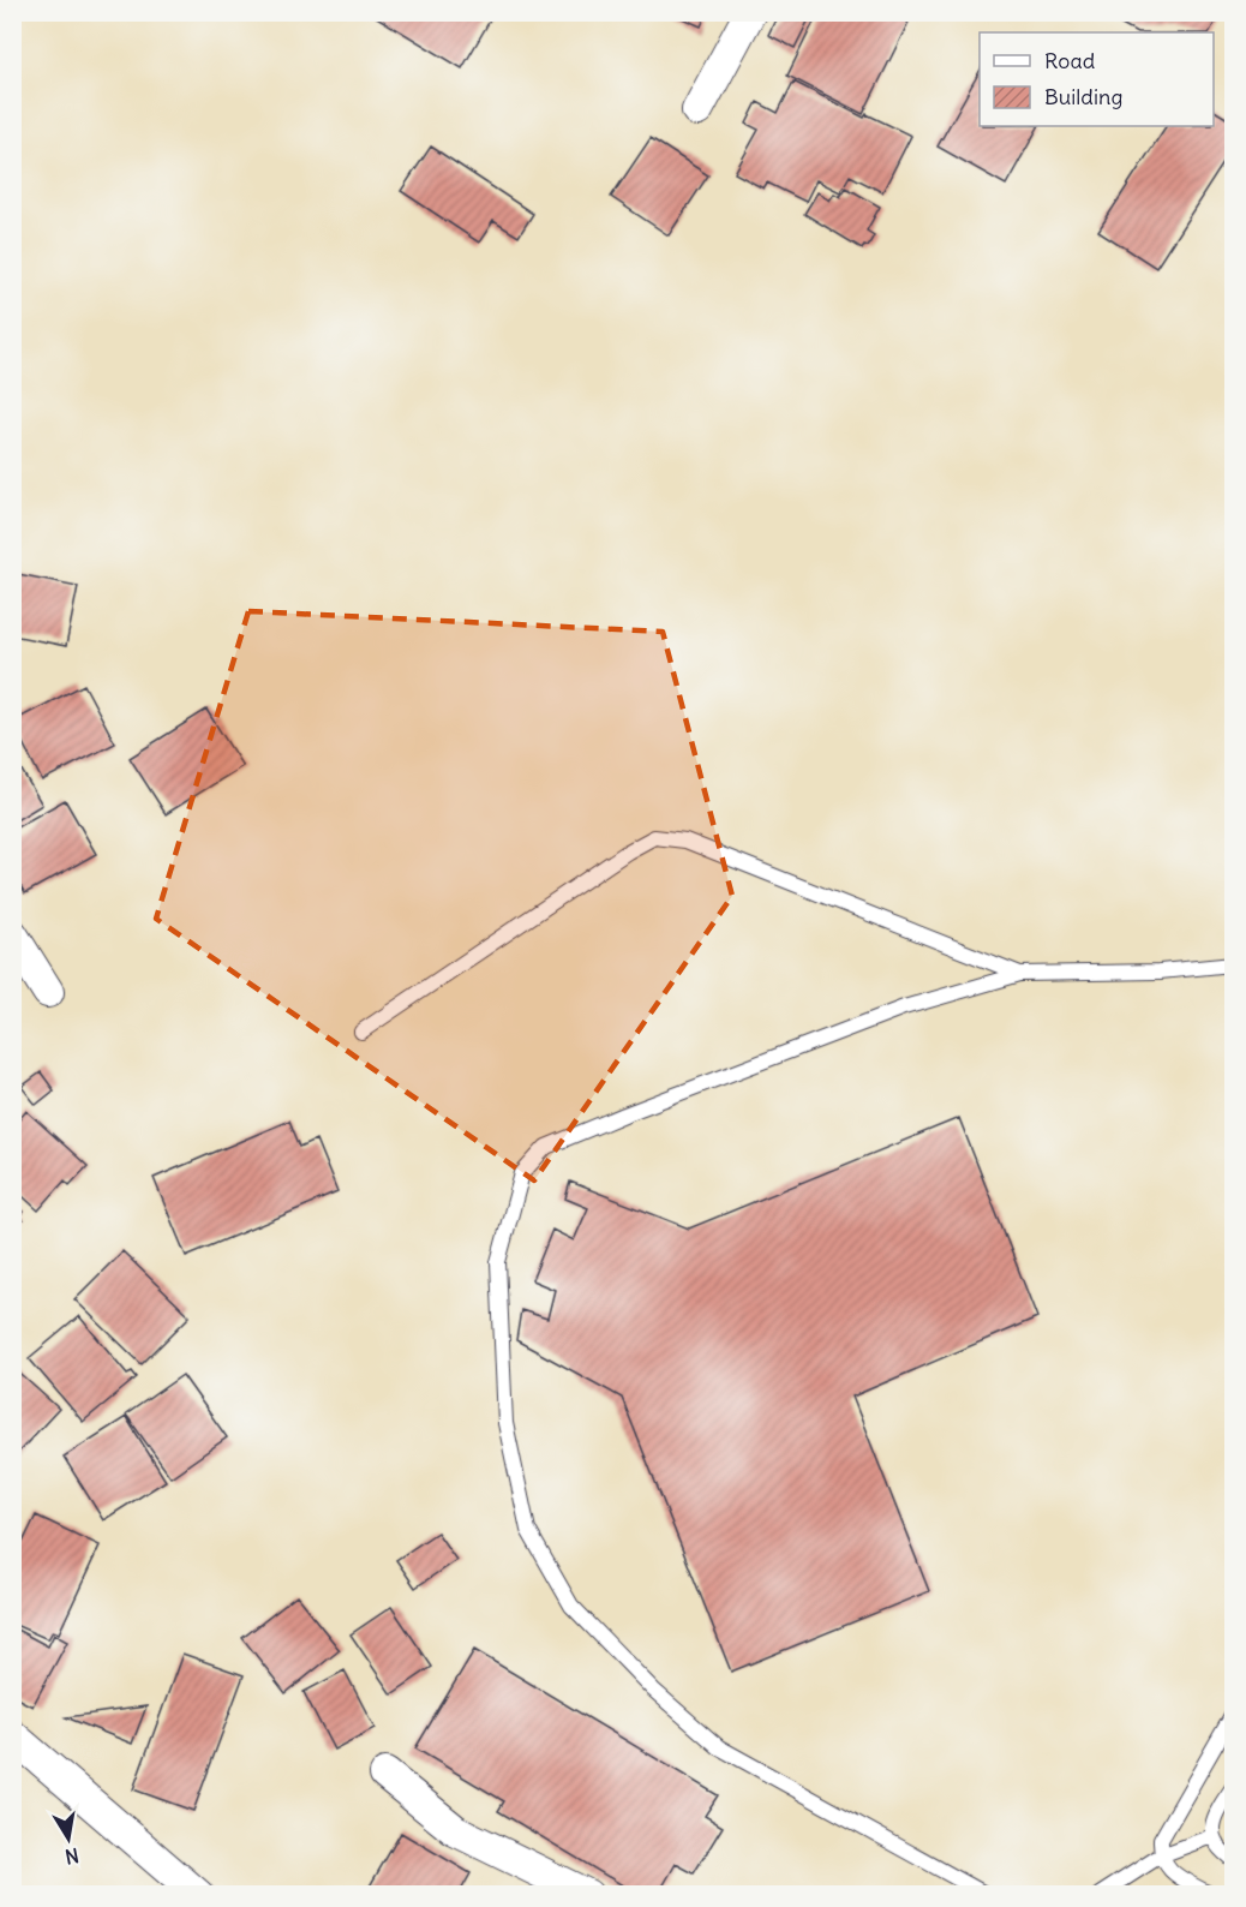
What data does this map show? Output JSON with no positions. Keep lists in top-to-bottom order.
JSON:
{
  "legend": ["Road", "Building"],
  "north": "bottom"
}
